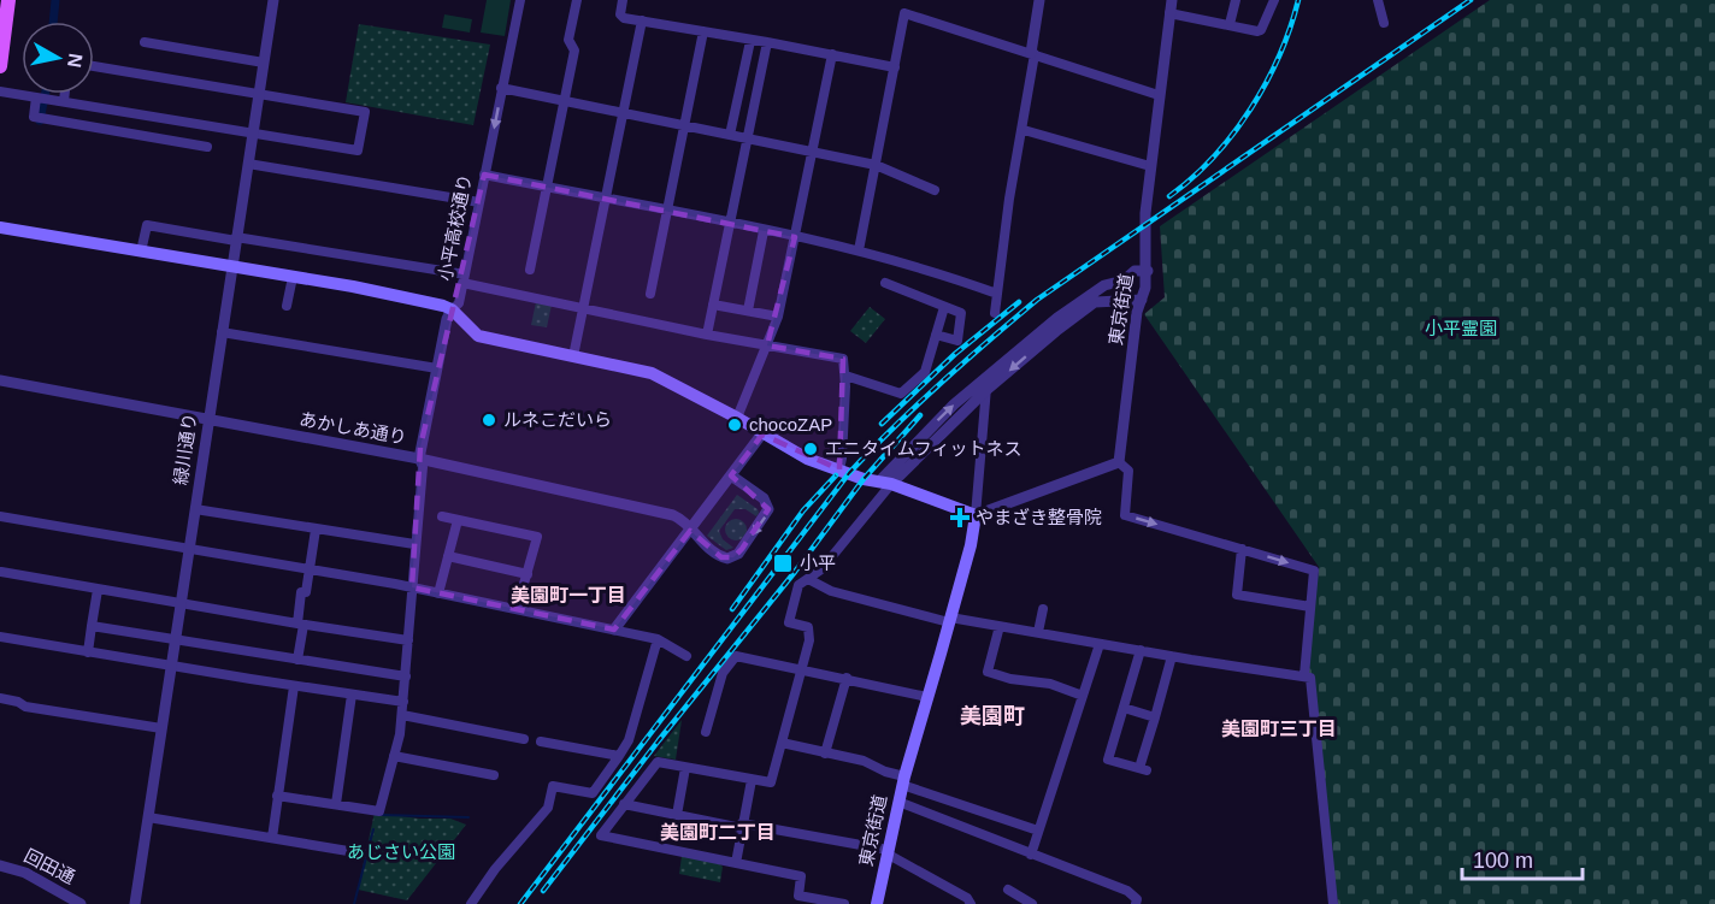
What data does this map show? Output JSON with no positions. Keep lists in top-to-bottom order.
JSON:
{
  "streets": {
    "main road": ["東京街道"],
    "street": [
      "小平高校通り",
      "あかしあ通り",
      "緑川通り",
      "回田通"
    ]
  },
  "crossings": [
    ["小平高校通り", "あかしあ通り"],
    ["あかしあ通り", "緑川通り"]
  ],
  "districts": [
    "美園町一丁目",
    "美園町",
    "美園町三丁目",
    "美園町二丁目"
  ],
  "parks": ["小平霊園", "あじさい公園"],
  "places": {
    "other": ["ルネこだいら", "chocoZAP", "エニタイムフィットネス"],
    "health": ["やまざき整骨院"],
    "transit": ["小平"]
  },
  "scale_bar": "100 m",
  "north": "right"
}
